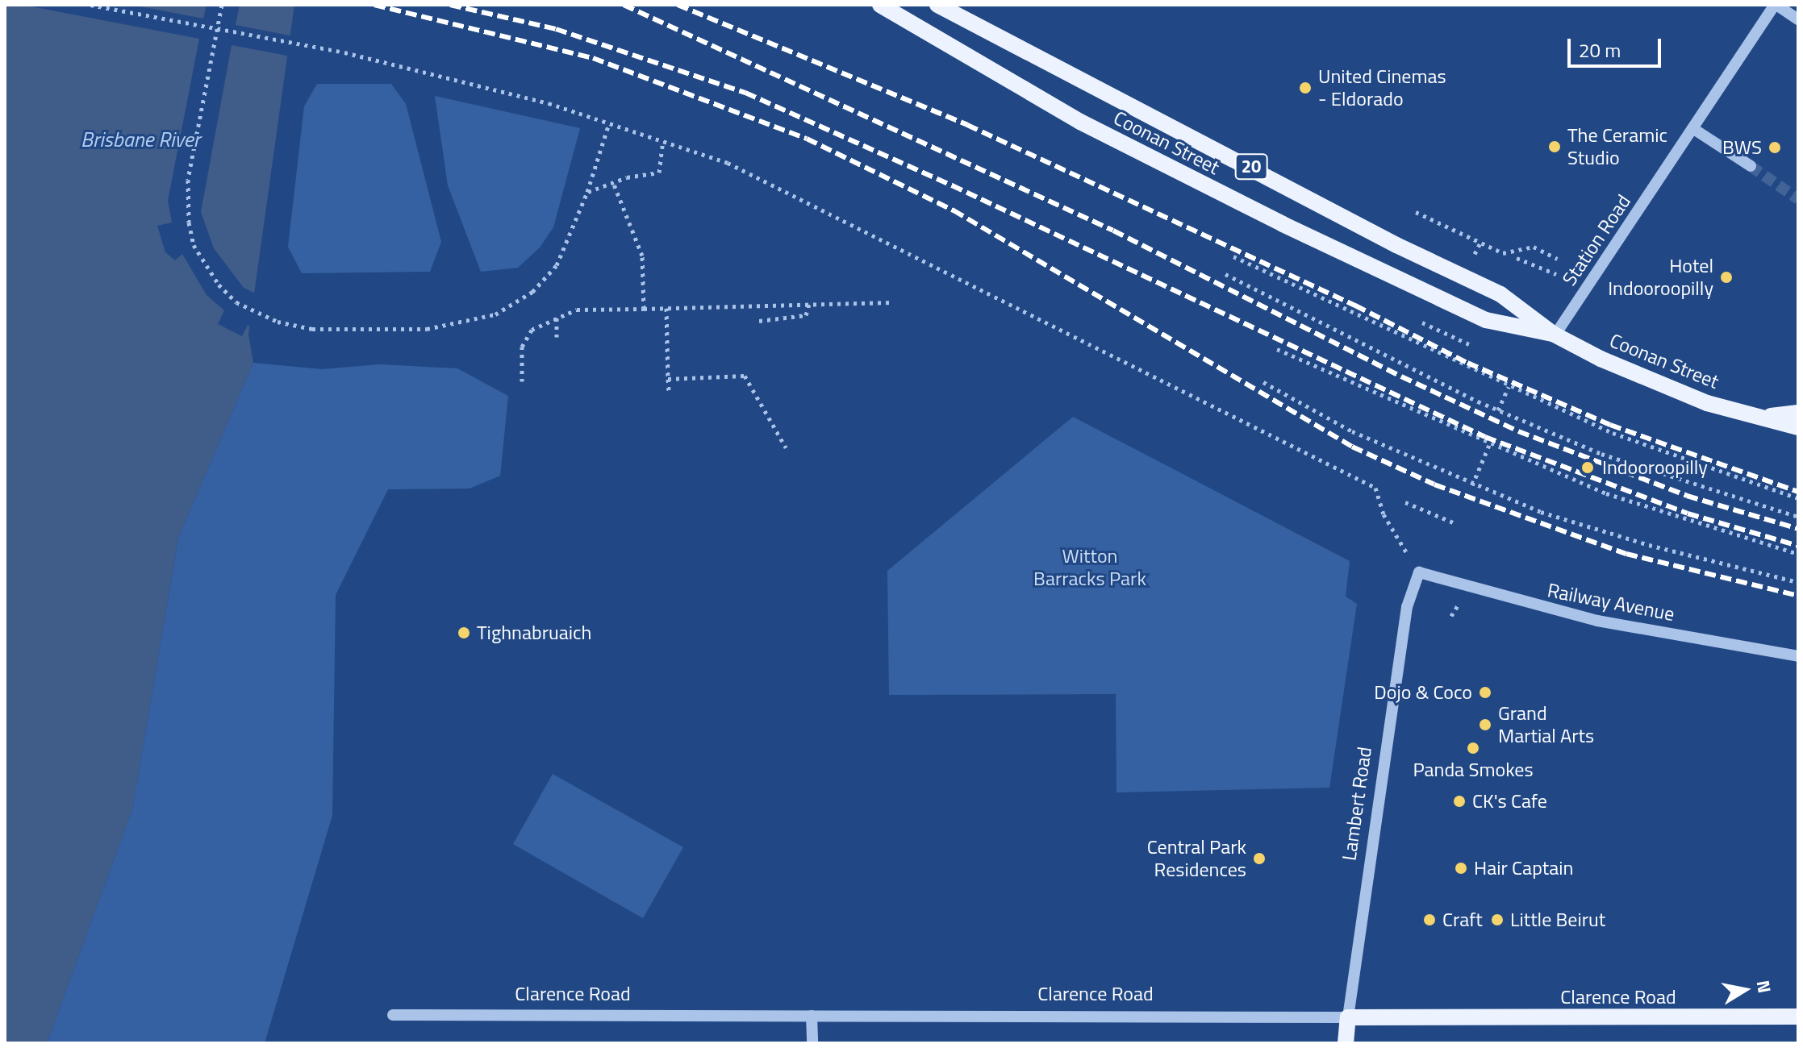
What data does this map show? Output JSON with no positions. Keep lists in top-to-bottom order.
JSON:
{
  "streets": {
    "main road": [
      "Coonan Street",
      "20",
      "Lambert Road",
      "Clarence Road"
    ],
    "street": ["Station Road", "Railway Avenue"]
  },
  "crossings": [
    ["Coonan Street", "Station Road"],
    ["Railway Avenue", "Lambert Road"],
    ["Lambert Road", "Clarence Road"]
  ],
  "water": ["Brisbane River"],
  "parks": ["Witton Barracks Park"],
  "places": [
    "United Cinemas - Eldorado",
    "The Ceramic Studio",
    "BWS",
    "Hotel Indooroopilly",
    "Indooroopilly",
    "Tighnabruaich",
    "Dojo & Coco",
    "Grand Martial Arts",
    "Panda Smokes",
    "CK's Cafe",
    "Central Park Residences",
    "Hair Captain",
    "Craft",
    "Little Beirut"
  ],
  "scale_bar": "20 m",
  "north": "right"
}
